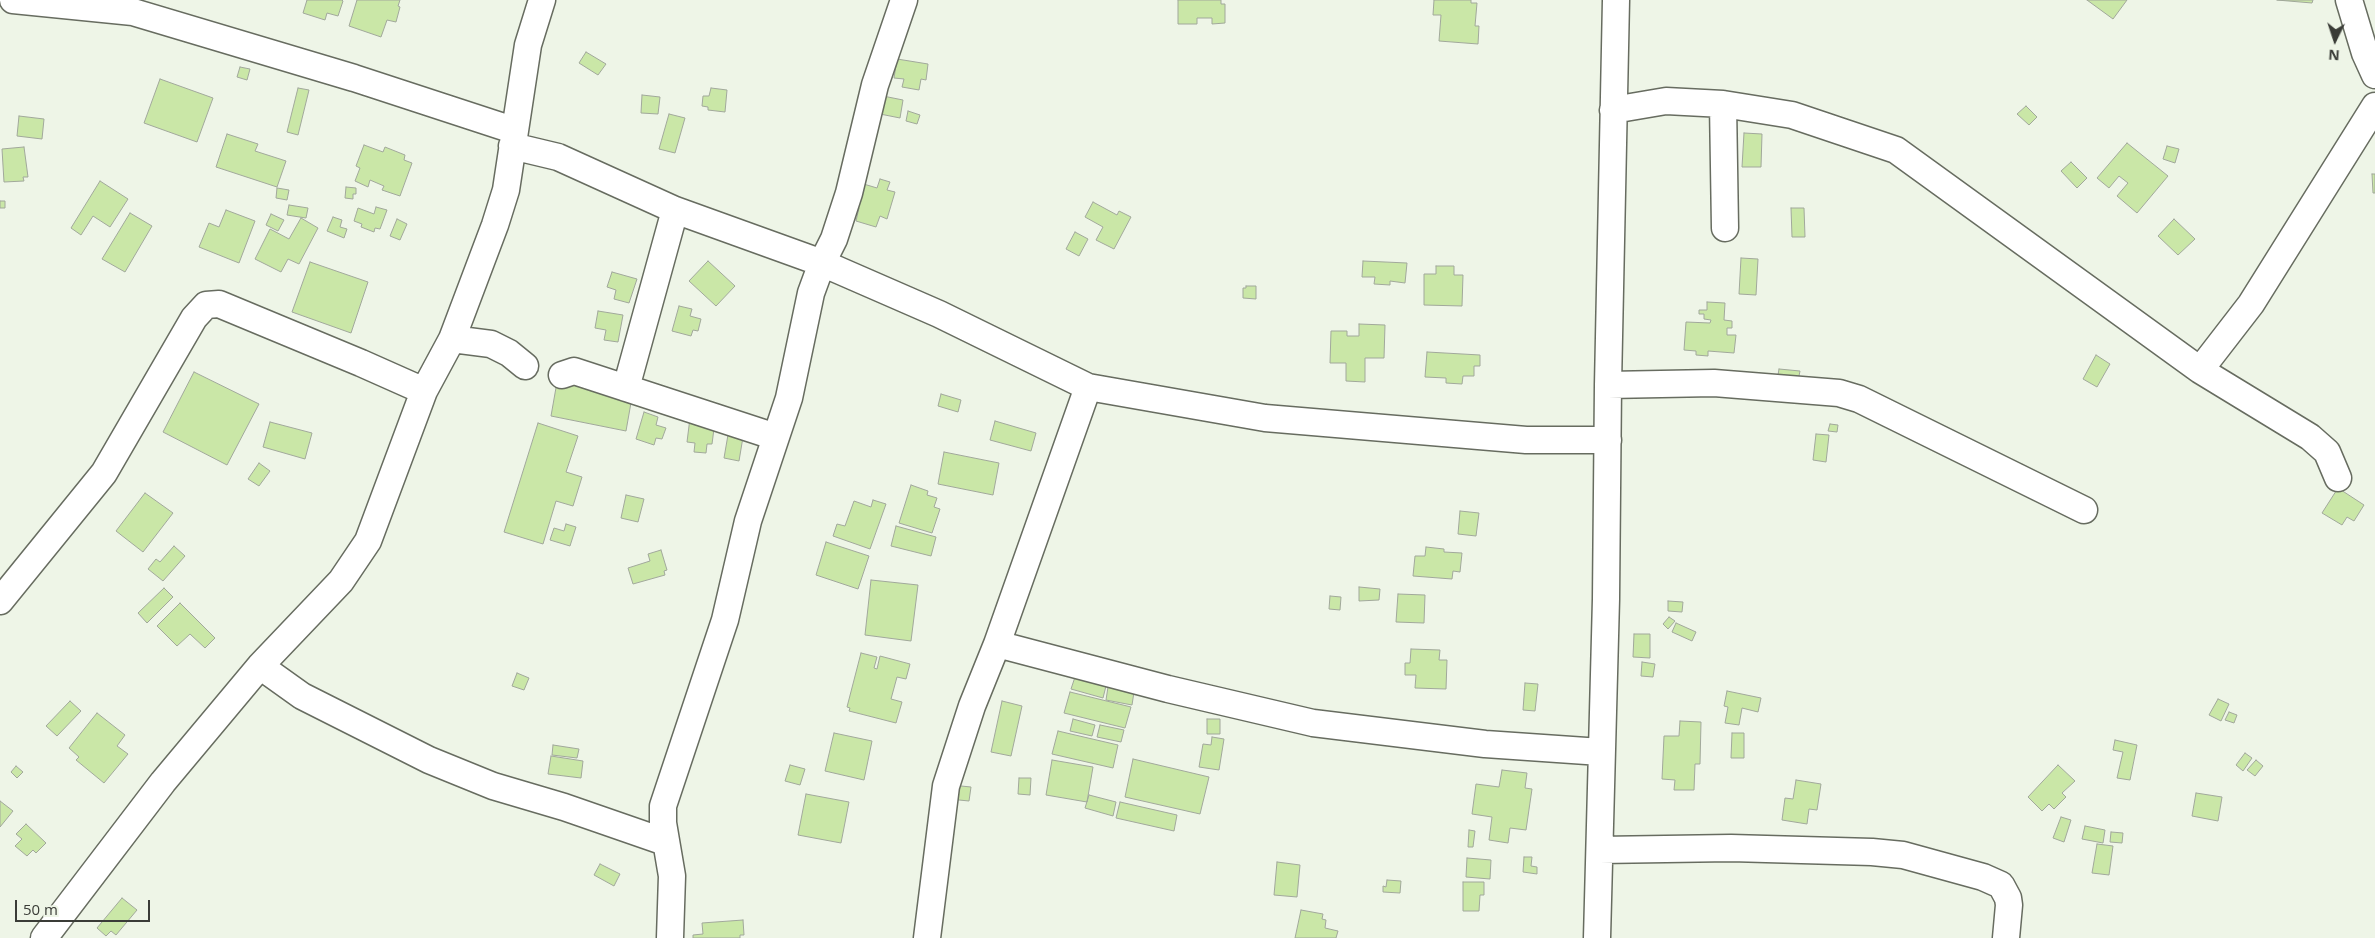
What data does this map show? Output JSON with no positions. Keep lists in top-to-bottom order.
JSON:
{
  "scale_bar": "50 m",
  "north": "bottom"
}
